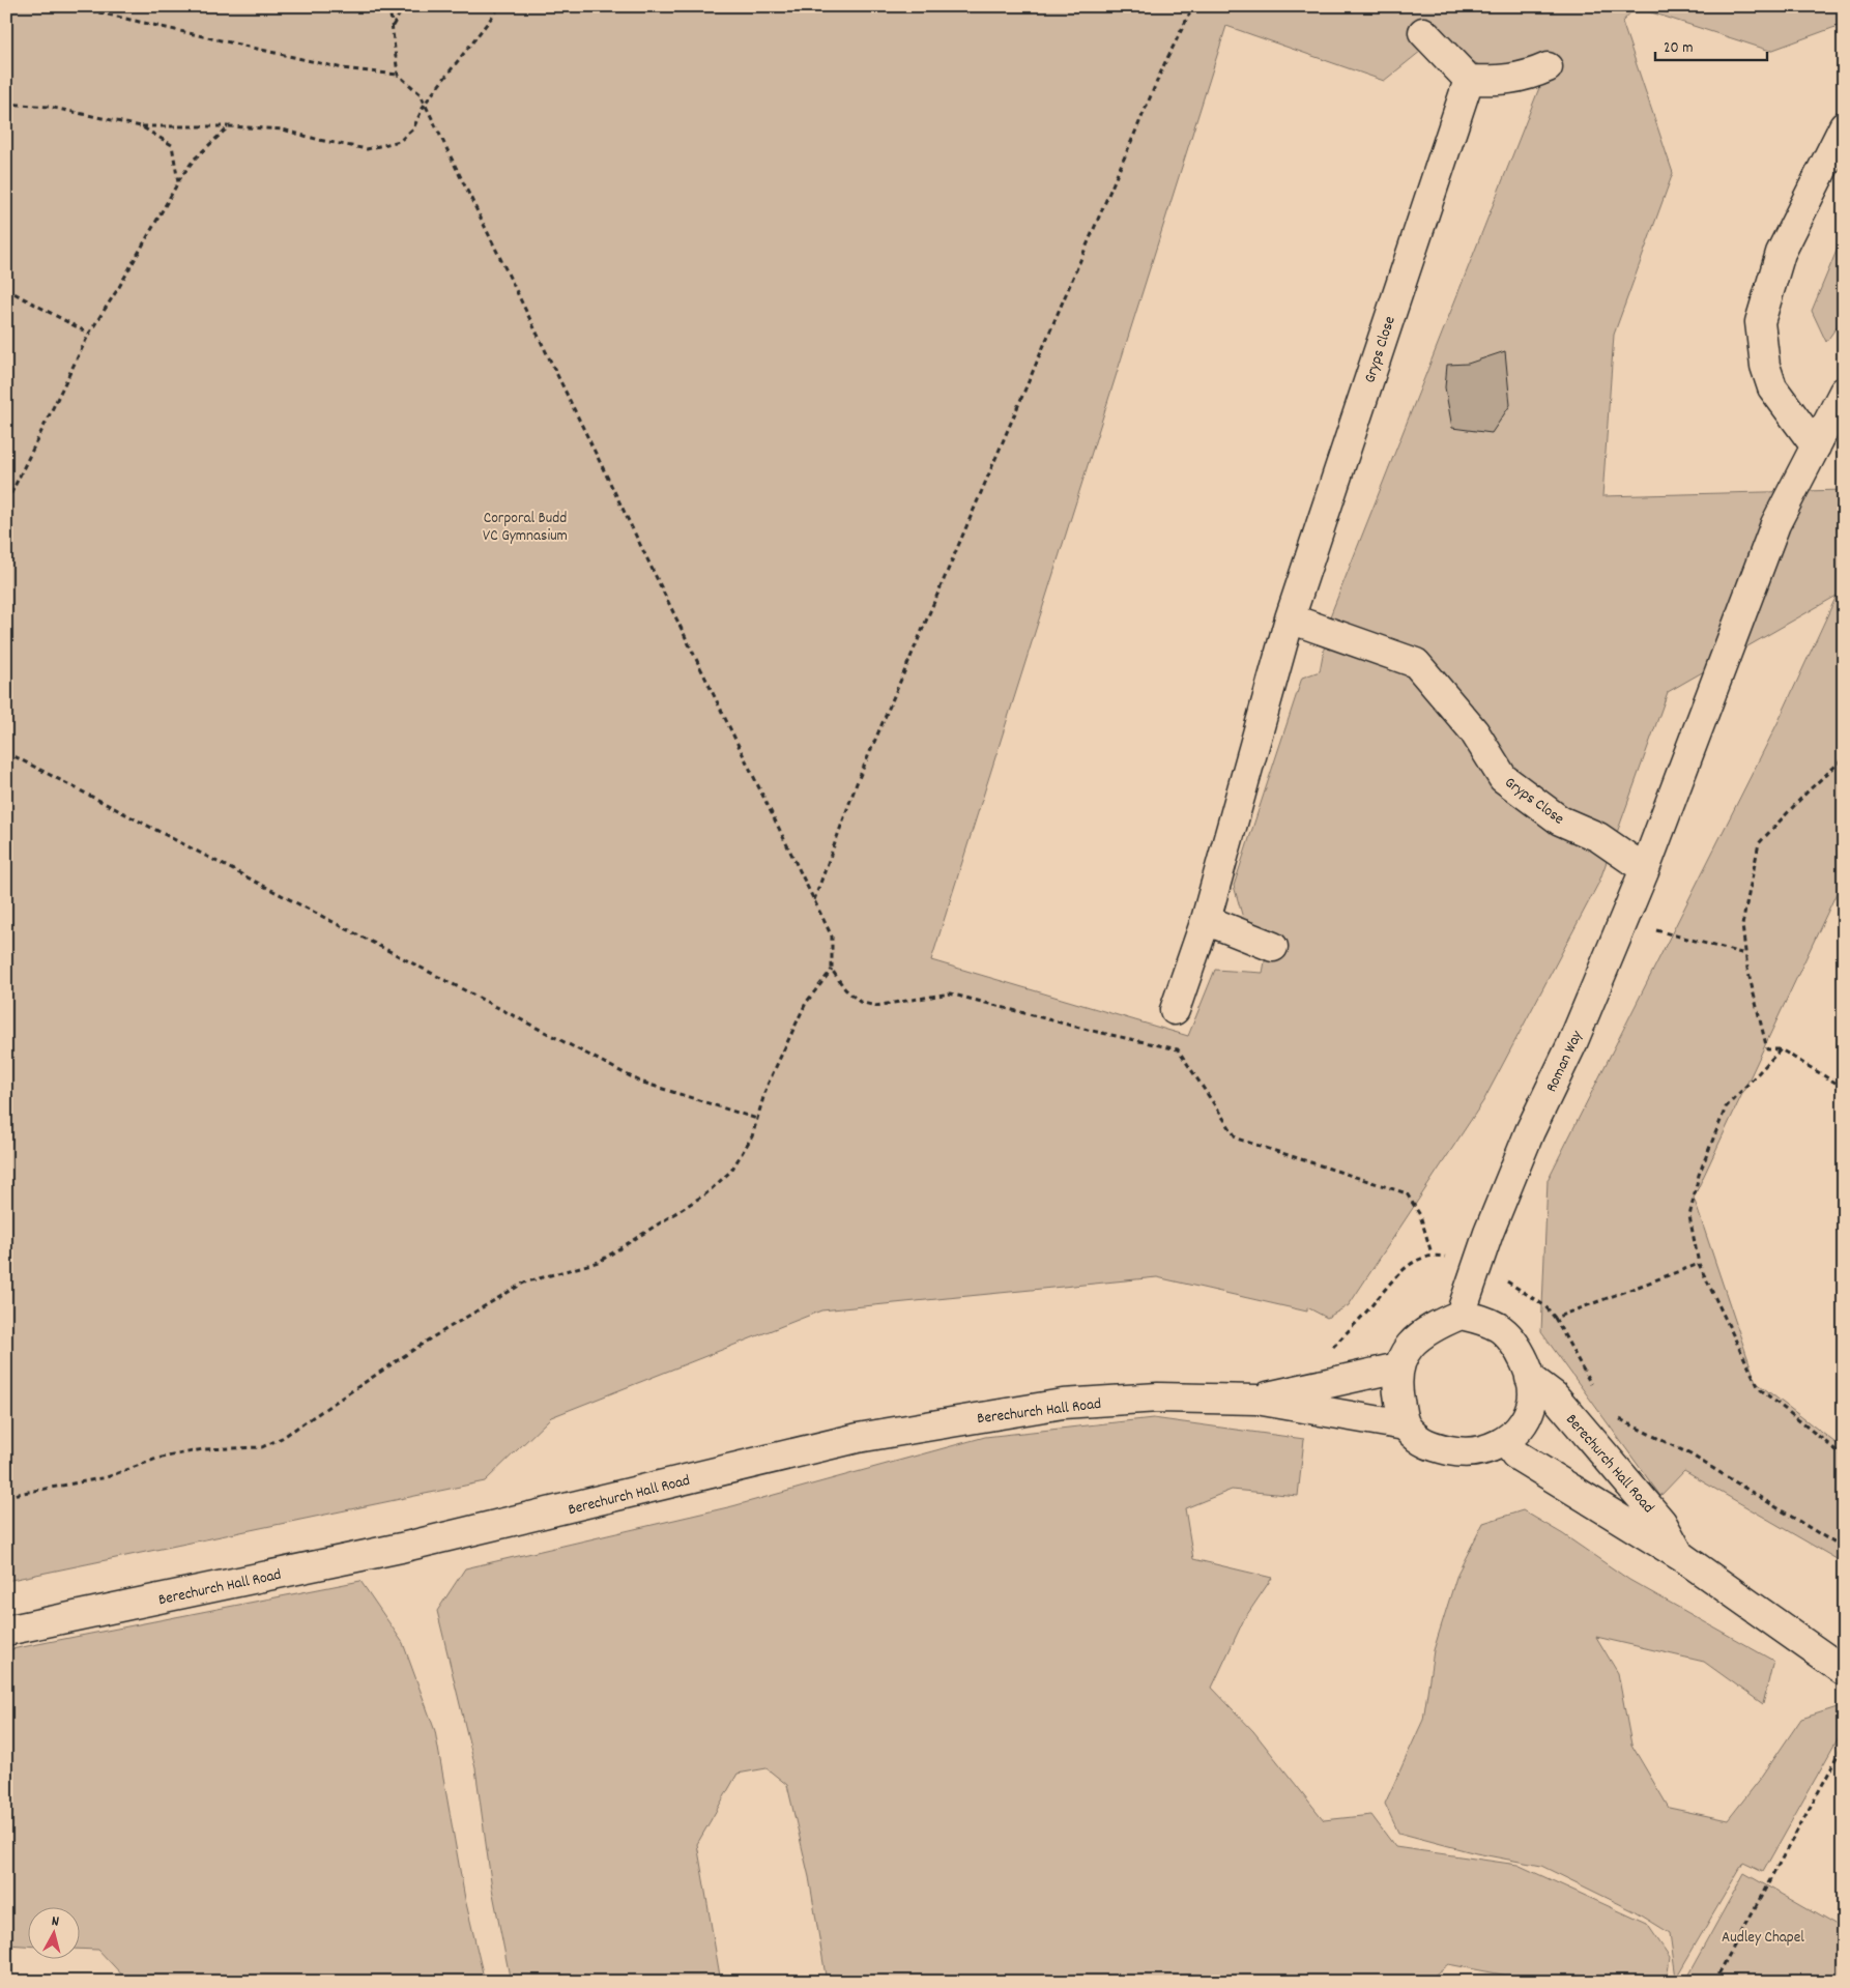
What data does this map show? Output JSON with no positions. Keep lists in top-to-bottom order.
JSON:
{
  "streets": {
    "street": ["Gryps Close", "Roman Way", "Berechurch Hall Road"]
  },
  "crossings": [
    ["Gryps Close", "Roman Way"],
    ["Roman Way", "Berechurch Hall Road"]
  ],
  "parks": ["Corporal Budd VC Gymnasium", "Audley Chapel"],
  "scale_bar": "20 m",
  "north": "top"
}
